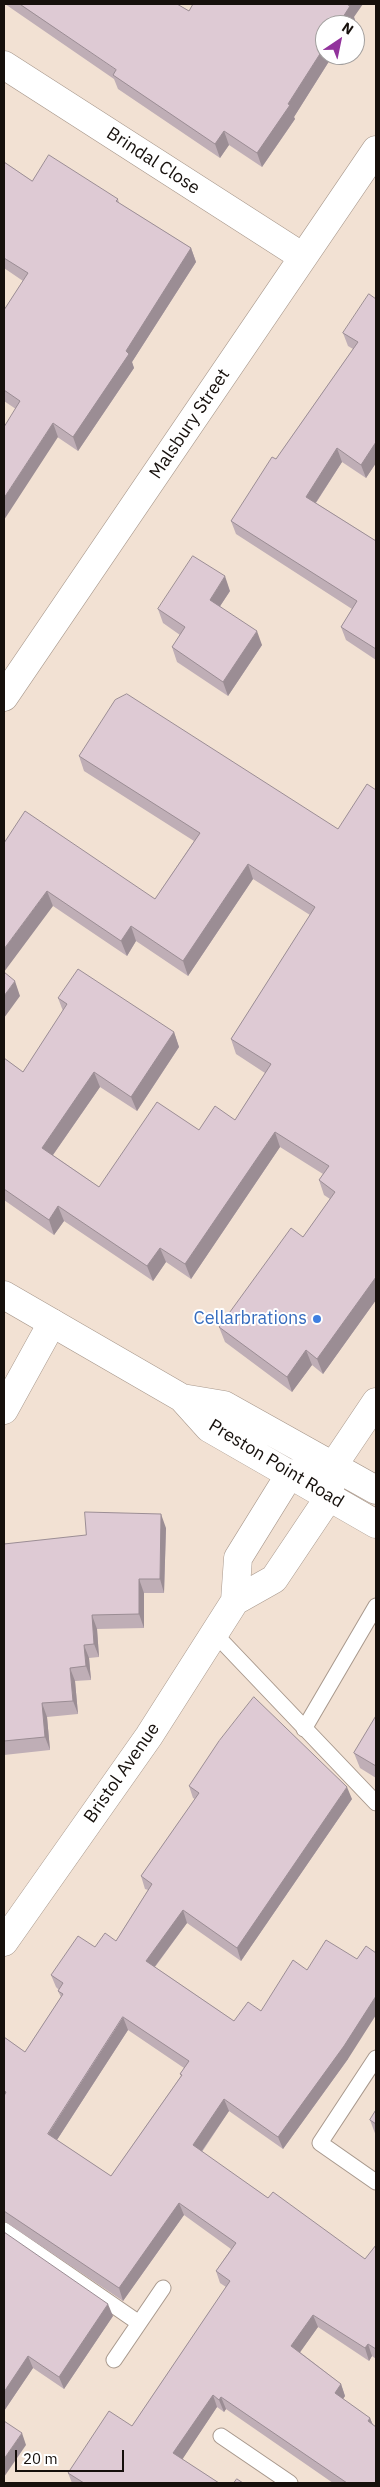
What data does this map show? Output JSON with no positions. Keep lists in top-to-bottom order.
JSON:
{
  "streets": {
    "street": [
      "Brindal Close",
      "Malsbury Street",
      "Preston Point Road",
      "Bristol Avenue"
    ]
  },
  "crossings": [
    ["Brindal Close", "Malsbury Street"],
    ["Preston Point Road", "Bristol Avenue"]
  ],
  "places": ["Cellarbrations"],
  "scale_bar": "20 m",
  "north": "top right"
}
